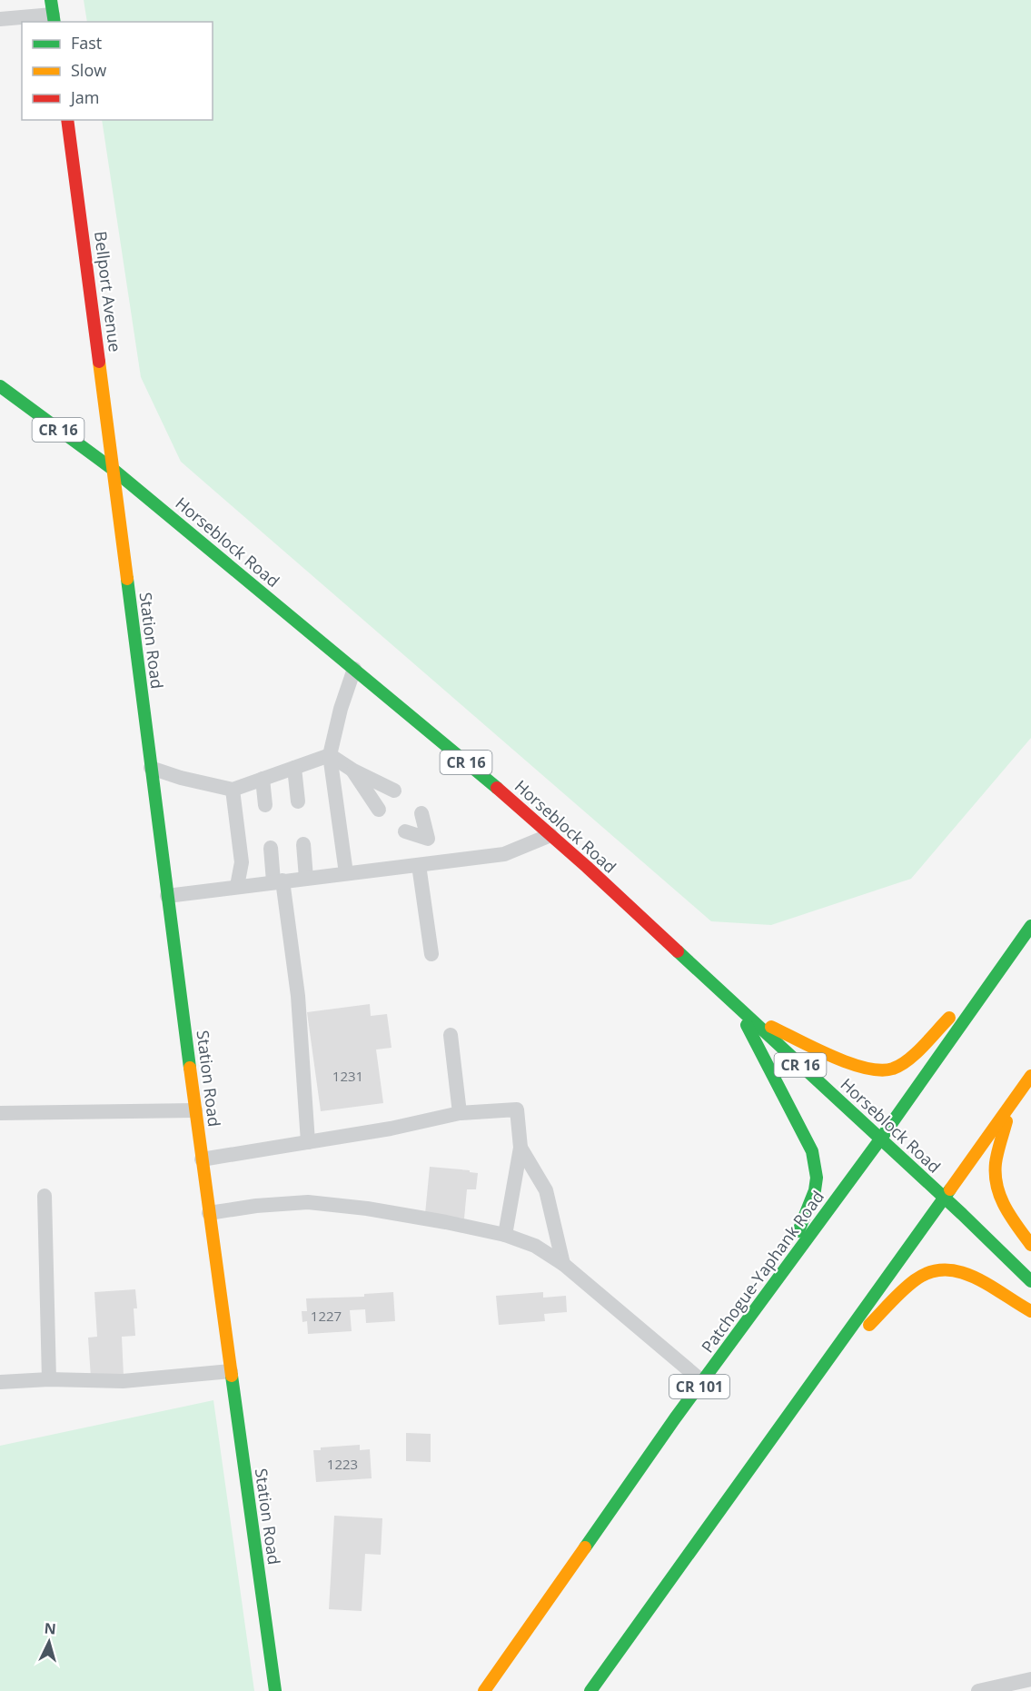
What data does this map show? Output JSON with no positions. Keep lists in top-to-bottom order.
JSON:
{
  "streets": {
    "main road": [
      "Bellport Avenue",
      "CR 16",
      "Horseblock Road",
      "Station Road",
      "Patchogue-Yaphank Road",
      "CR 101"
    ]
  },
  "crossings": [
    ["Bellport Avenue", "Horseblock Road"],
    ["Bellport Avenue", "Station Road"],
    ["Horseblock Road", "Station Road"],
    ["Horseblock Road", "Patchogue-Yaphank Road"]
  ],
  "house_numbers": ["1231", "1227", "1223"],
  "legend": ["Fast", "Slow", "Jam"],
  "north": "top"
}
